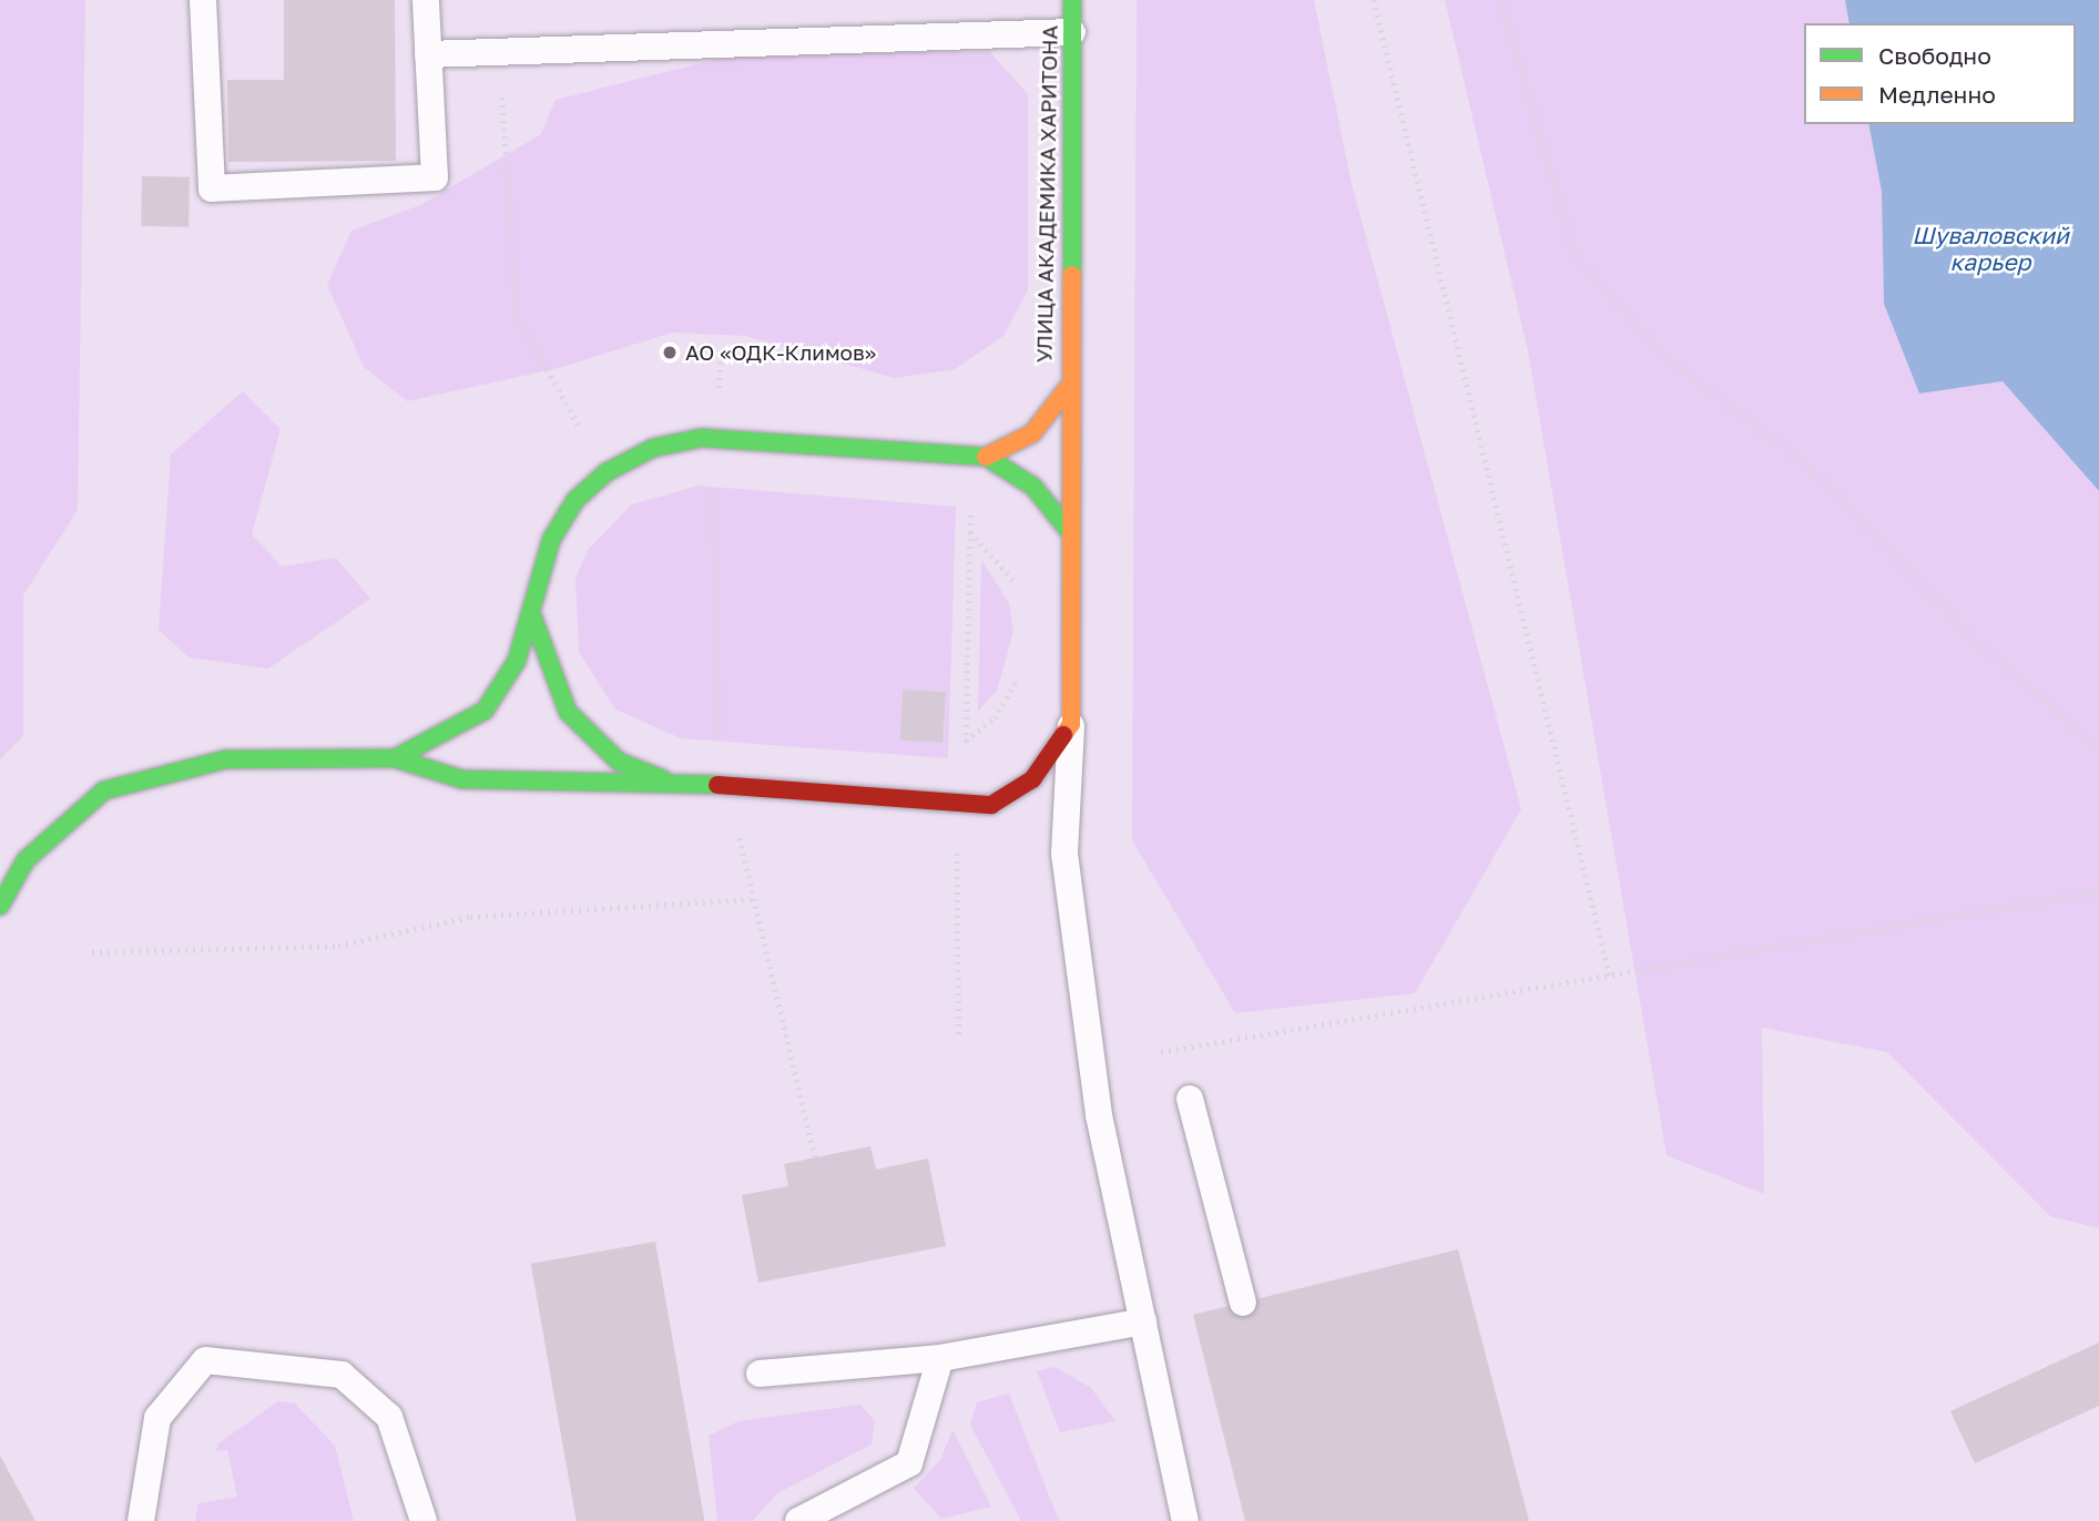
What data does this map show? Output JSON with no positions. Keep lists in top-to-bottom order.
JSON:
{
  "streets": {
    "street": ["УЛИЦА АКАДЕМИКА ХАРИТОНА"]
  },
  "water": ["Шуваловский карьер"],
  "places": ["АО «ОДК-Климов»"],
  "legend": ["Свободно", "Медленно"]
}
